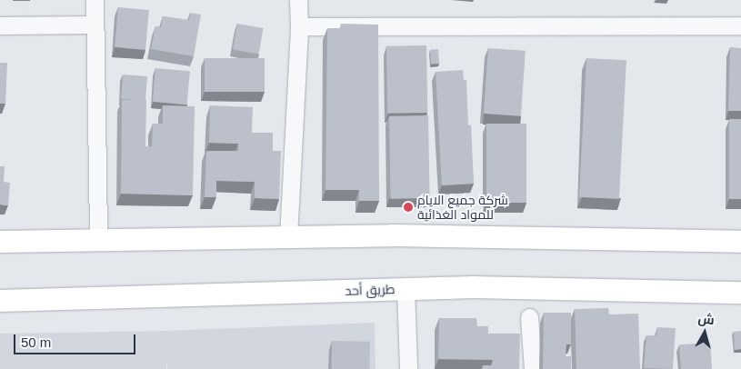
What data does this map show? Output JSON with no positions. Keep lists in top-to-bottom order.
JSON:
{
  "streets": {
    "main road": ["طريق أحد"]
  },
  "places": ["شركة جميع الايام للمواد الغذائية"],
  "scale_bar": "50 m",
  "north": "top"
}
